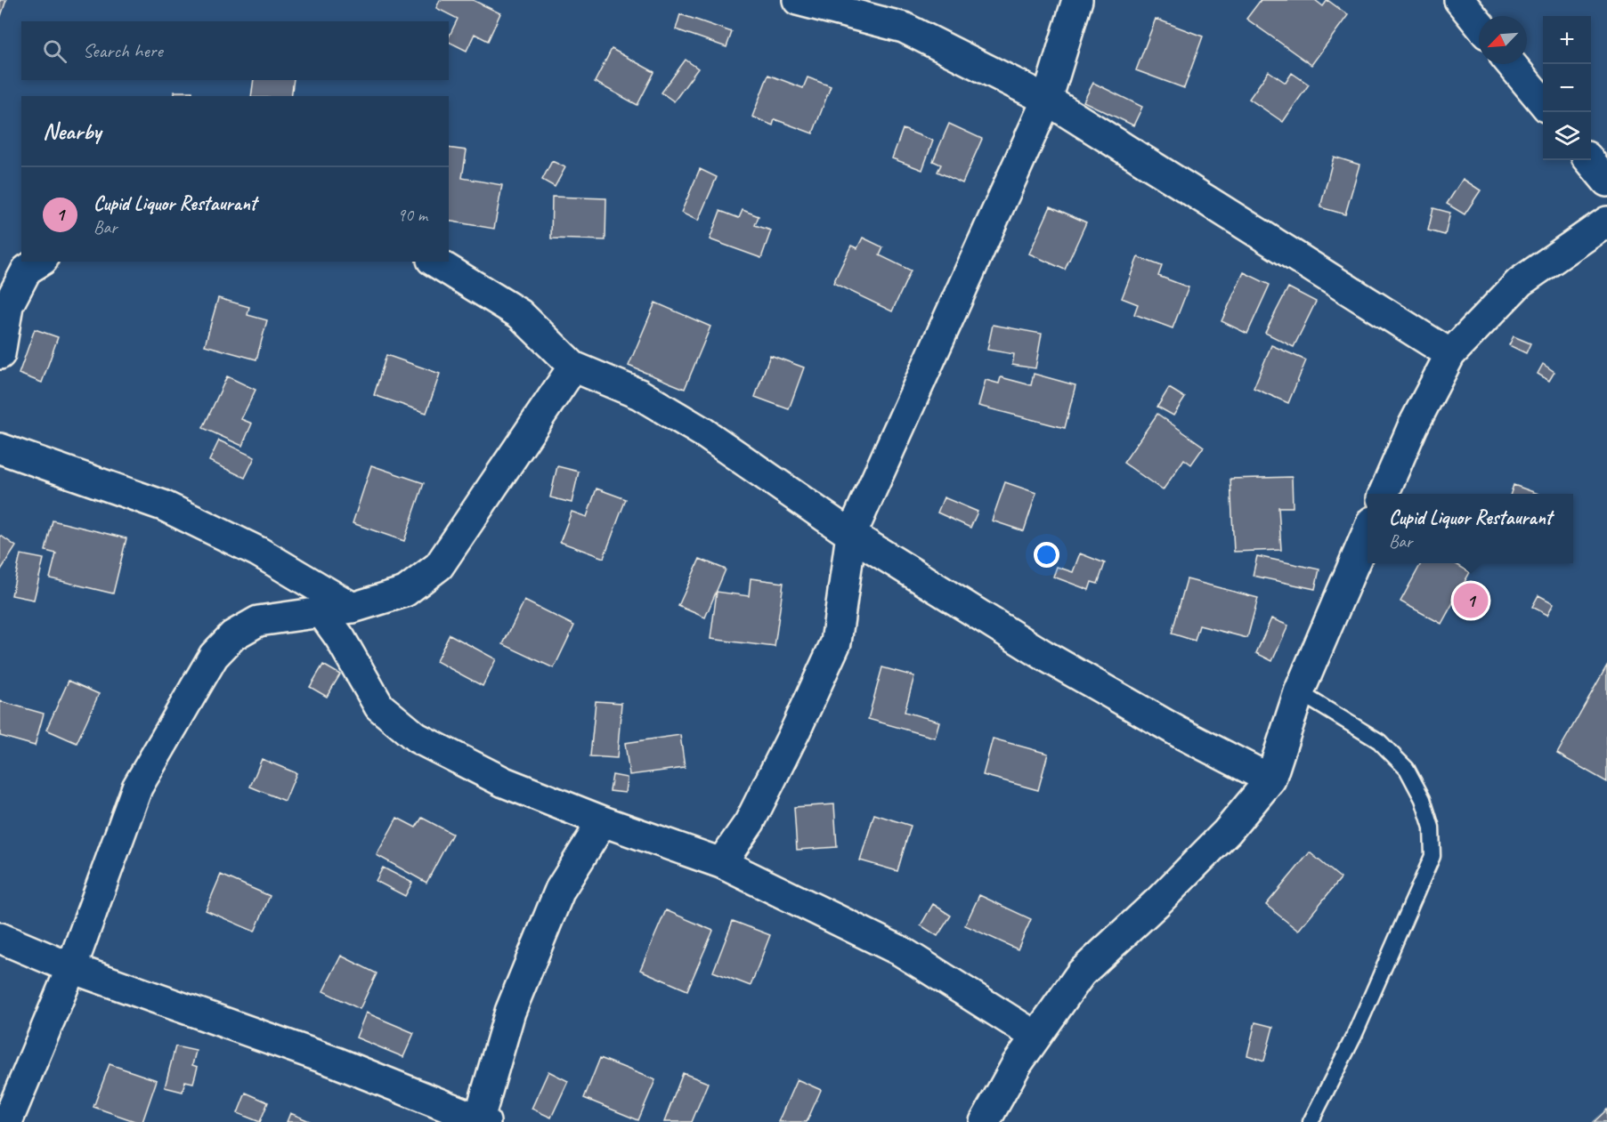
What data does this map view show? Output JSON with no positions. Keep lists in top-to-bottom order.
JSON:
{
  "north": "bottom left",
  "page": {
    "map_buttons": ["+", "−"],
    "search": "Search here",
    "heading": "Nearby",
    "list": [
      {
        "mark": "1",
        "name": "Cupid Liquor Restaurant",
        "note": "Bar",
        "value": "90 m"
      }
    ],
    "popup": ["Cupid Liquor Restaurant", "Bar"],
    "pins": "1"
  }
}
